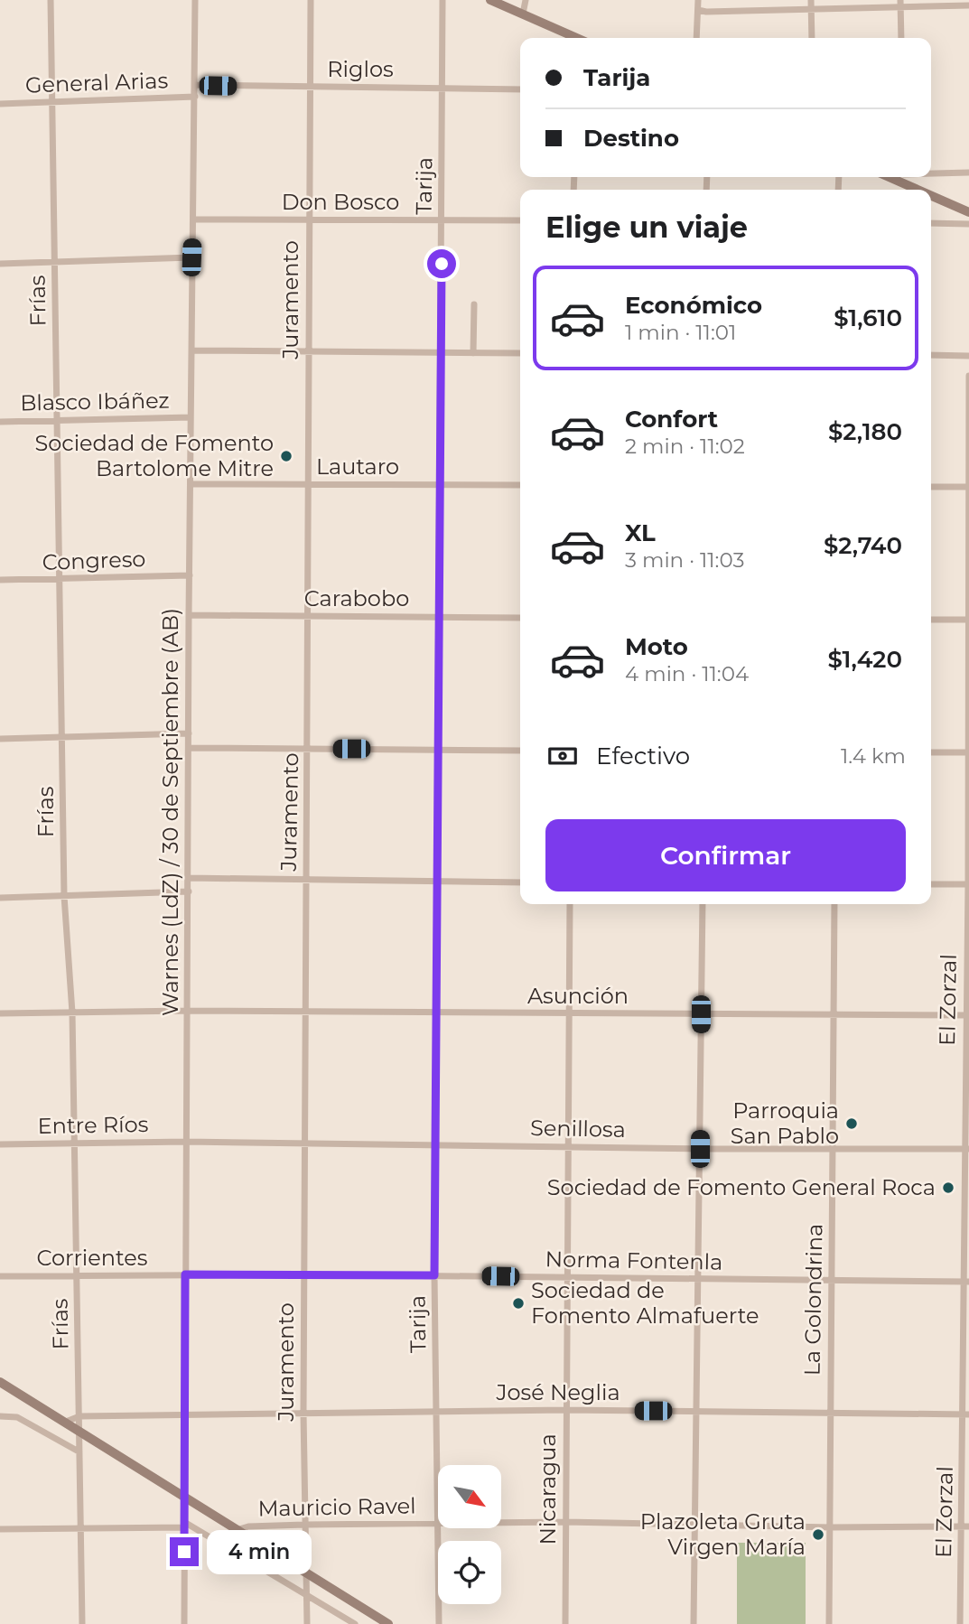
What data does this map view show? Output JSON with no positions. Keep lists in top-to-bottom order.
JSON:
{
  "streets": {
    "street": [
      "Riglos",
      "General Arias",
      "Tarija",
      "Don Bosco",
      "Juramento",
      "Frías",
      "Blasco Ibáñez",
      "Lautaro",
      "Congreso",
      "Carabobo",
      "Warnes (LdZ) / 30 de Septiembre (AB)",
      "Asunción",
      "El Zorzal",
      "Entre Ríos",
      "Senillosa",
      "Corrientes",
      "Norma Fontenla",
      "La Golondrina",
      "José Neglia",
      "Nicaragua",
      "Mauricio Ravel"
    ]
  },
  "crossings": [
    ["Riglos", "Tarija"],
    ["Riglos", "Juramento"],
    ["Riglos", "Warnes (LdZ) / 30 de Septiembre (AB)"],
    ["General Arias", "Frías"],
    ["General Arias", "Warnes (LdZ) / 30 de Septiembre (AB)"],
    ["Tarija", "Don Bosco"],
    ["Tarija", "Lautaro"],
    ["Tarija", "Carabobo"],
    ["Tarija", "Asunción"],
    ["Tarija", "Senillosa"],
    ["Tarija", "Norma Fontenla"],
    ["Tarija", "José Neglia"],
    ["Tarija", "Mauricio Ravel"],
    ["Don Bosco", "Juramento"],
    ["Don Bosco", "Warnes (LdZ) / 30 de Septiembre (AB)"],
    ["Juramento", "Lautaro"],
    ["Juramento", "Carabobo"],
    ["Juramento", "Asunción"],
    ["Juramento", "Senillosa"],
    ["Juramento", "Norma Fontenla"],
    ["Juramento", "José Neglia"],
    ["Juramento", "Mauricio Ravel"],
    ["Frías", "Blasco Ibáñez"],
    ["Frías", "Congreso"],
    ["Frías", "Asunción"],
    ["Frías", "Entre Ríos"],
    ["Frías", "Corrientes"],
    ["Frías", "José Neglia"],
    ["Blasco Ibáñez", "Warnes (LdZ) / 30 de Septiembre (AB)"],
    ["Lautaro", "Warnes (LdZ) / 30 de Septiembre (AB)"],
    ["Congreso", "Warnes (LdZ) / 30 de Septiembre (AB)"],
    ["Carabobo", "Warnes (LdZ) / 30 de Septiembre (AB)"],
    ["Warnes (LdZ) / 30 de Septiembre (AB)", "Asunción"],
    ["Warnes (LdZ) / 30 de Septiembre (AB)", "Entre Ríos"],
    ["Warnes (LdZ) / 30 de Septiembre (AB)", "Senillosa"],
    ["Warnes (LdZ) / 30 de Septiembre (AB)", "Corrientes"],
    ["Warnes (LdZ) / 30 de Septiembre (AB)", "Norma Fontenla"],
    ["Warnes (LdZ) / 30 de Septiembre (AB)", "José Neglia"],
    ["Asunción", "El Zorzal"],
    ["Asunción", "La Golondrina"],
    ["Asunción", "Nicaragua"],
    ["El Zorzal", "Senillosa"],
    ["El Zorzal", "Norma Fontenla"],
    ["El Zorzal", "José Neglia"],
    ["El Zorzal", "Mauricio Ravel"],
    ["Entre Ríos", "Senillosa"],
    ["Senillosa", "La Golondrina"],
    ["Senillosa", "Nicaragua"],
    ["Corrientes", "Norma Fontenla"],
    ["Norma Fontenla", "La Golondrina"],
    ["Norma Fontenla", "Nicaragua"],
    ["La Golondrina", "José Neglia"],
    ["La Golondrina", "Mauricio Ravel"],
    ["José Neglia", "Nicaragua"],
    ["Nicaragua", "Mauricio Ravel"]
  ],
  "places": [
    "Sociedad de Fomento Bartolome Mitre",
    "Parroquia San Pablo",
    "Sociedad de Fomento General Roca",
    "Sociedad de Fomento Almafuerte",
    "Plazoleta Gruta Virgen María"
  ],
  "north": "bottom right",
  "page": {
    "banner": ["Tarija", "Destino"],
    "heading": "Elige un viaje",
    "list": [
      {
        "name": "Económico",
        "note": "1 min · 11:01",
        "value": "$1,610"
      },
      {
        "name": "Confort",
        "note": "2 min · 11:02",
        "value": "$2,180"
      },
      {
        "name": "XL",
        "note": "3 min · 11:03",
        "value": "$2,740"
      },
      {
        "name": "Moto",
        "note": "4 min · 11:04",
        "value": "$1,420"
      }
    ],
    "pay": ["Efectivo", "1.4 km"],
    "buttons": "Confirmar",
    "bubble": "4 min"
  }
}
